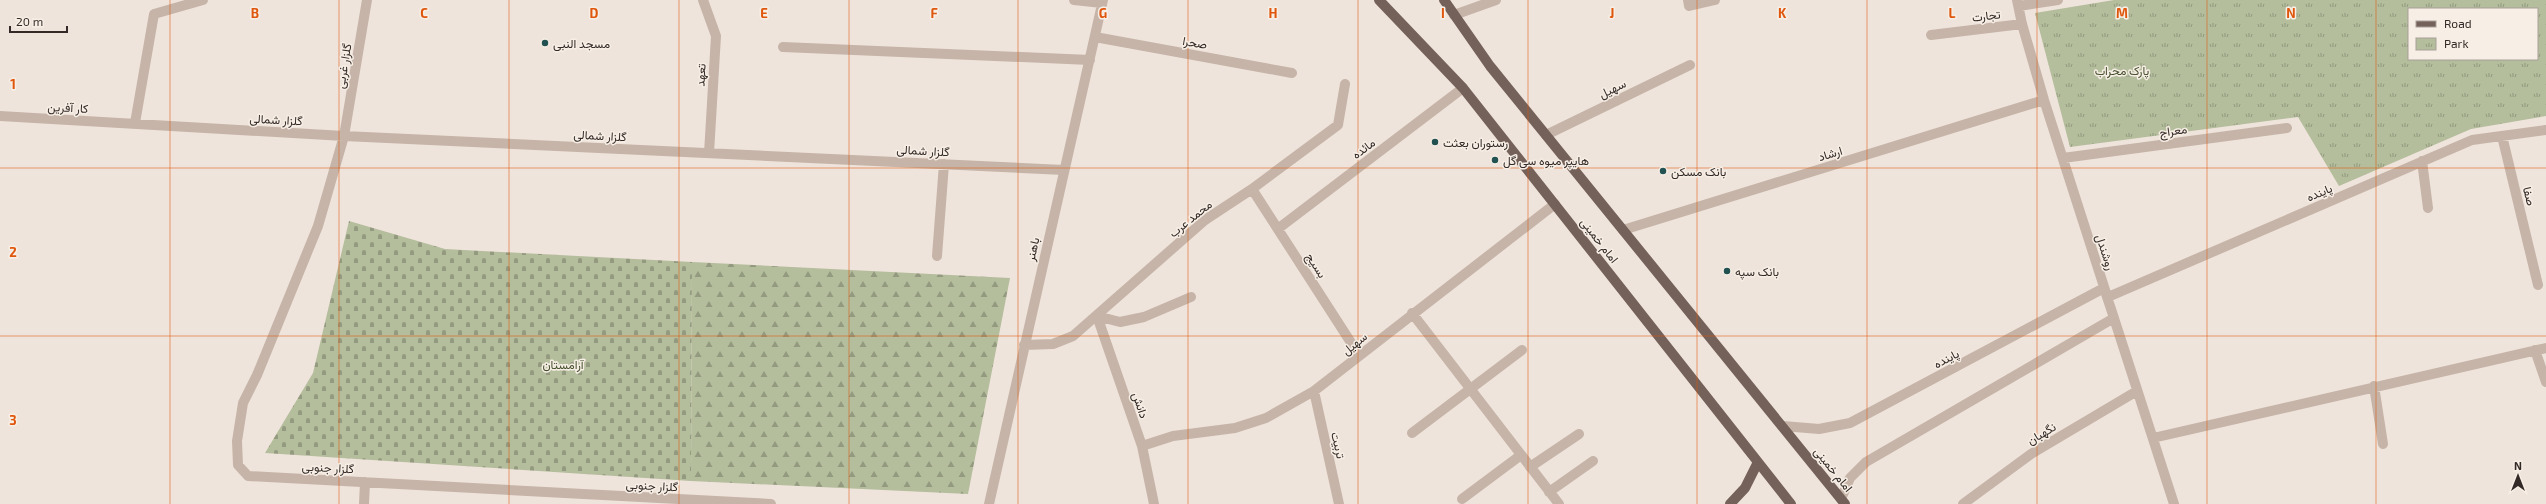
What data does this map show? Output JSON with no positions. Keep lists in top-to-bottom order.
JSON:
{
  "streets": {
    "main road": ["امام خمینی"],
    "street": [
      "تجارت",
      "صحرا",
      "گلزار غربی",
      "تعهد",
      "سهیل",
      "کار آفرین",
      "گلزار شمالی",
      "معراج",
      "مائده",
      "ارشاد",
      "پاینده",
      "صفا",
      "محمد عرب",
      "باهنر",
      "روشندل",
      "بسیج",
      "دانش",
      "نگهبان",
      "تربیت",
      "گلزار جنوبی"
    ]
  },
  "crossings": [
    ["تجارت", "روشندل"],
    ["صحرا", "باهنر"],
    ["گلزار غربی", "گلزار شمالی"],
    ["گلزار غربی", "گلزار جنوبی"],
    ["تعهد", "گلزار شمالی"],
    ["سهیل", "امام خمینی"],
    ["سهیل", "بسیج"],
    ["سهیل", "دانش"],
    ["سهیل", "تربیت"],
    ["کار آفرین", "گلزار شمالی"],
    ["گلزار شمالی", "باهنر"],
    ["گلزار شمالی", "گلزار جنوبی"],
    ["معراج", "روشندل"],
    ["مائده", "امام خمینی"],
    ["مائده", "بسیج"],
    ["ارشاد", "امام خمینی"],
    ["ارشاد", "روشندل"],
    ["پاینده", "صفا"],
    ["پاینده", "امام خمینی"],
    ["پاینده", "روشندل"],
    ["محمد عرب", "باهنر"],
    ["محمد عرب", "بسیج"],
    ["محمد عرب", "دانش"],
    ["روشندل", "نگهبان"]
  ],
  "parks": ["پارک محراب", "آرامستان"],
  "places": [
    "مسجد النبی",
    "رستوران بعثت",
    "هایپر میوه سی گل",
    "بانک مسکن",
    "بانک سپه"
  ],
  "legend": ["Road", "Park"],
  "scale_bar": "20 m",
  "north": "top",
  "grid": {
    "columns": [
      "B",
      "C",
      "D",
      "E",
      "F",
      "G",
      "H",
      "I",
      "J",
      "K",
      "L",
      "M",
      "N"
    ],
    "rows": ["1", "2", "3"]
  }
}
